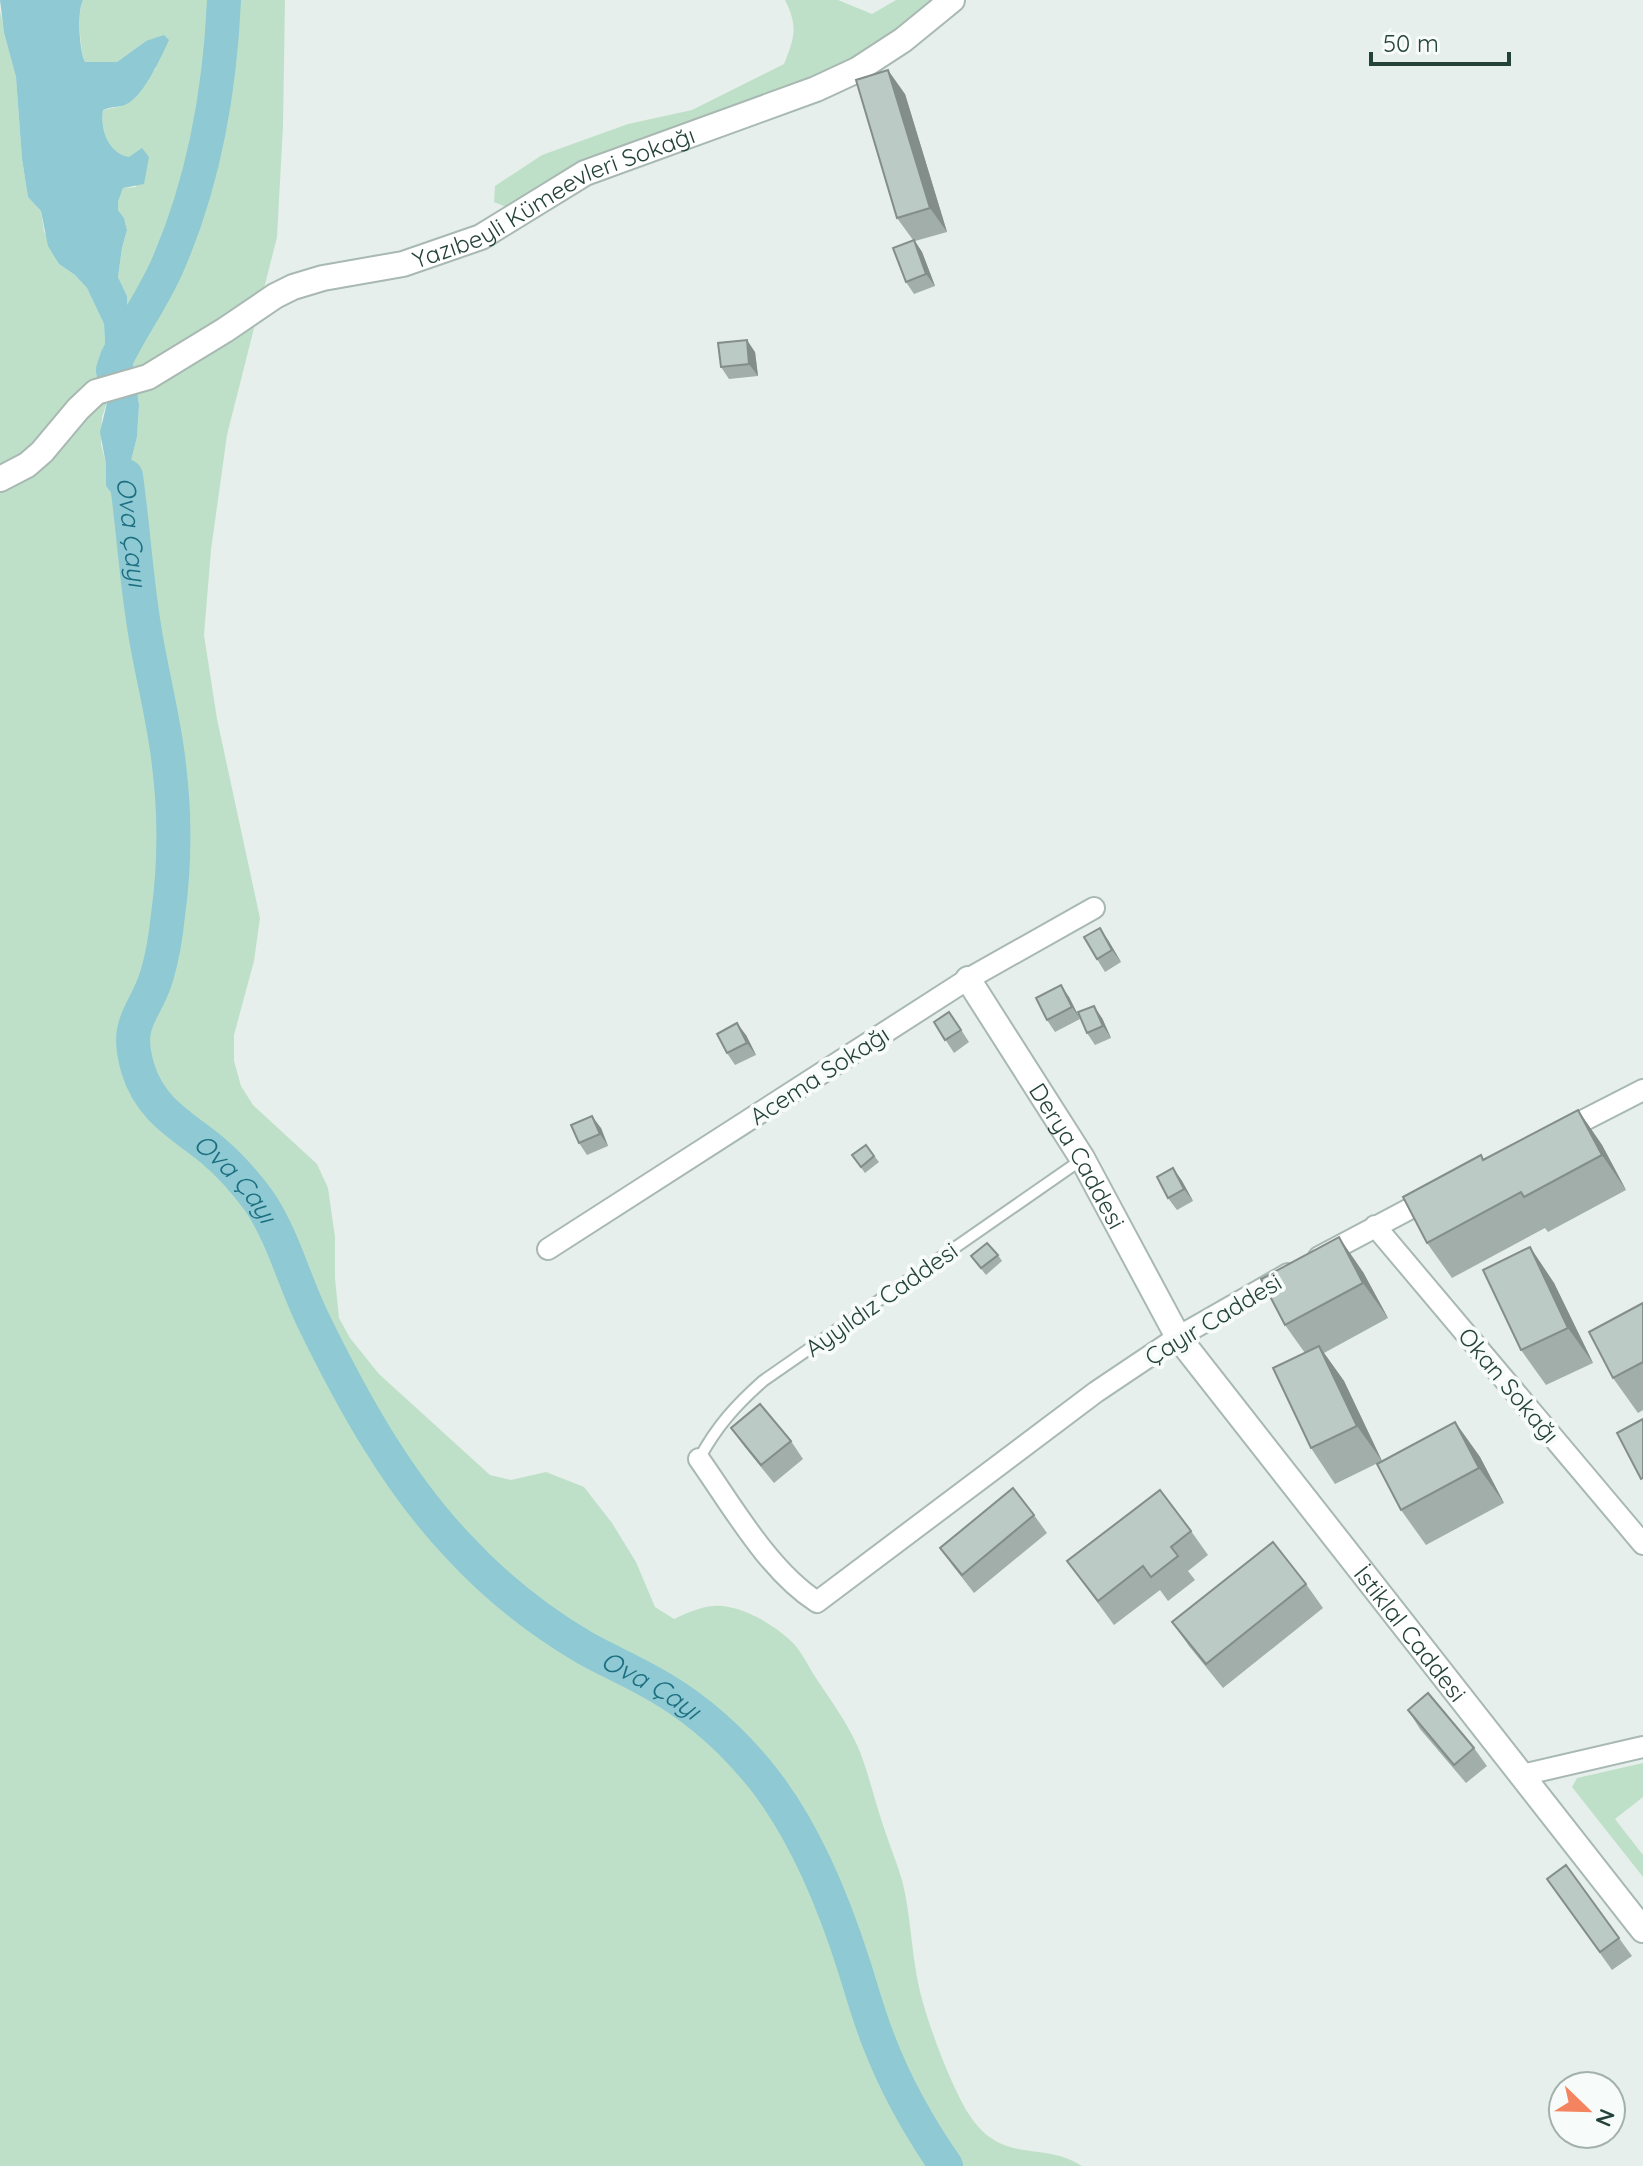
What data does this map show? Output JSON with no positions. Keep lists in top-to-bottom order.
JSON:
{
  "streets": {
    "street": [
      "Yazıbeyli Kümeevleri Sokağı",
      "Acema Sokağı",
      "Derya Caddesi",
      "Çayır Caddesi",
      "Okan Sokağı",
      "İstiklal Caddesi"
    ],
    "lane": ["Ayyıldız Caddesi"]
  },
  "crossings": [
    ["Acema Sokağı", "Derya Caddesi"],
    ["Derya Caddesi", "Ayyıldız Caddesi"],
    ["Derya Caddesi", "Çayır Caddesi"],
    ["Derya Caddesi", "İstiklal Caddesi"],
    ["Ayyıldız Caddesi", "Çayır Caddesi"],
    ["Çayır Caddesi", "Okan Sokağı"],
    ["Çayır Caddesi", "İstiklal Caddesi"]
  ],
  "water": ["Ova Çayı"],
  "scale_bar": "50 m",
  "north": "bottom right"
}
